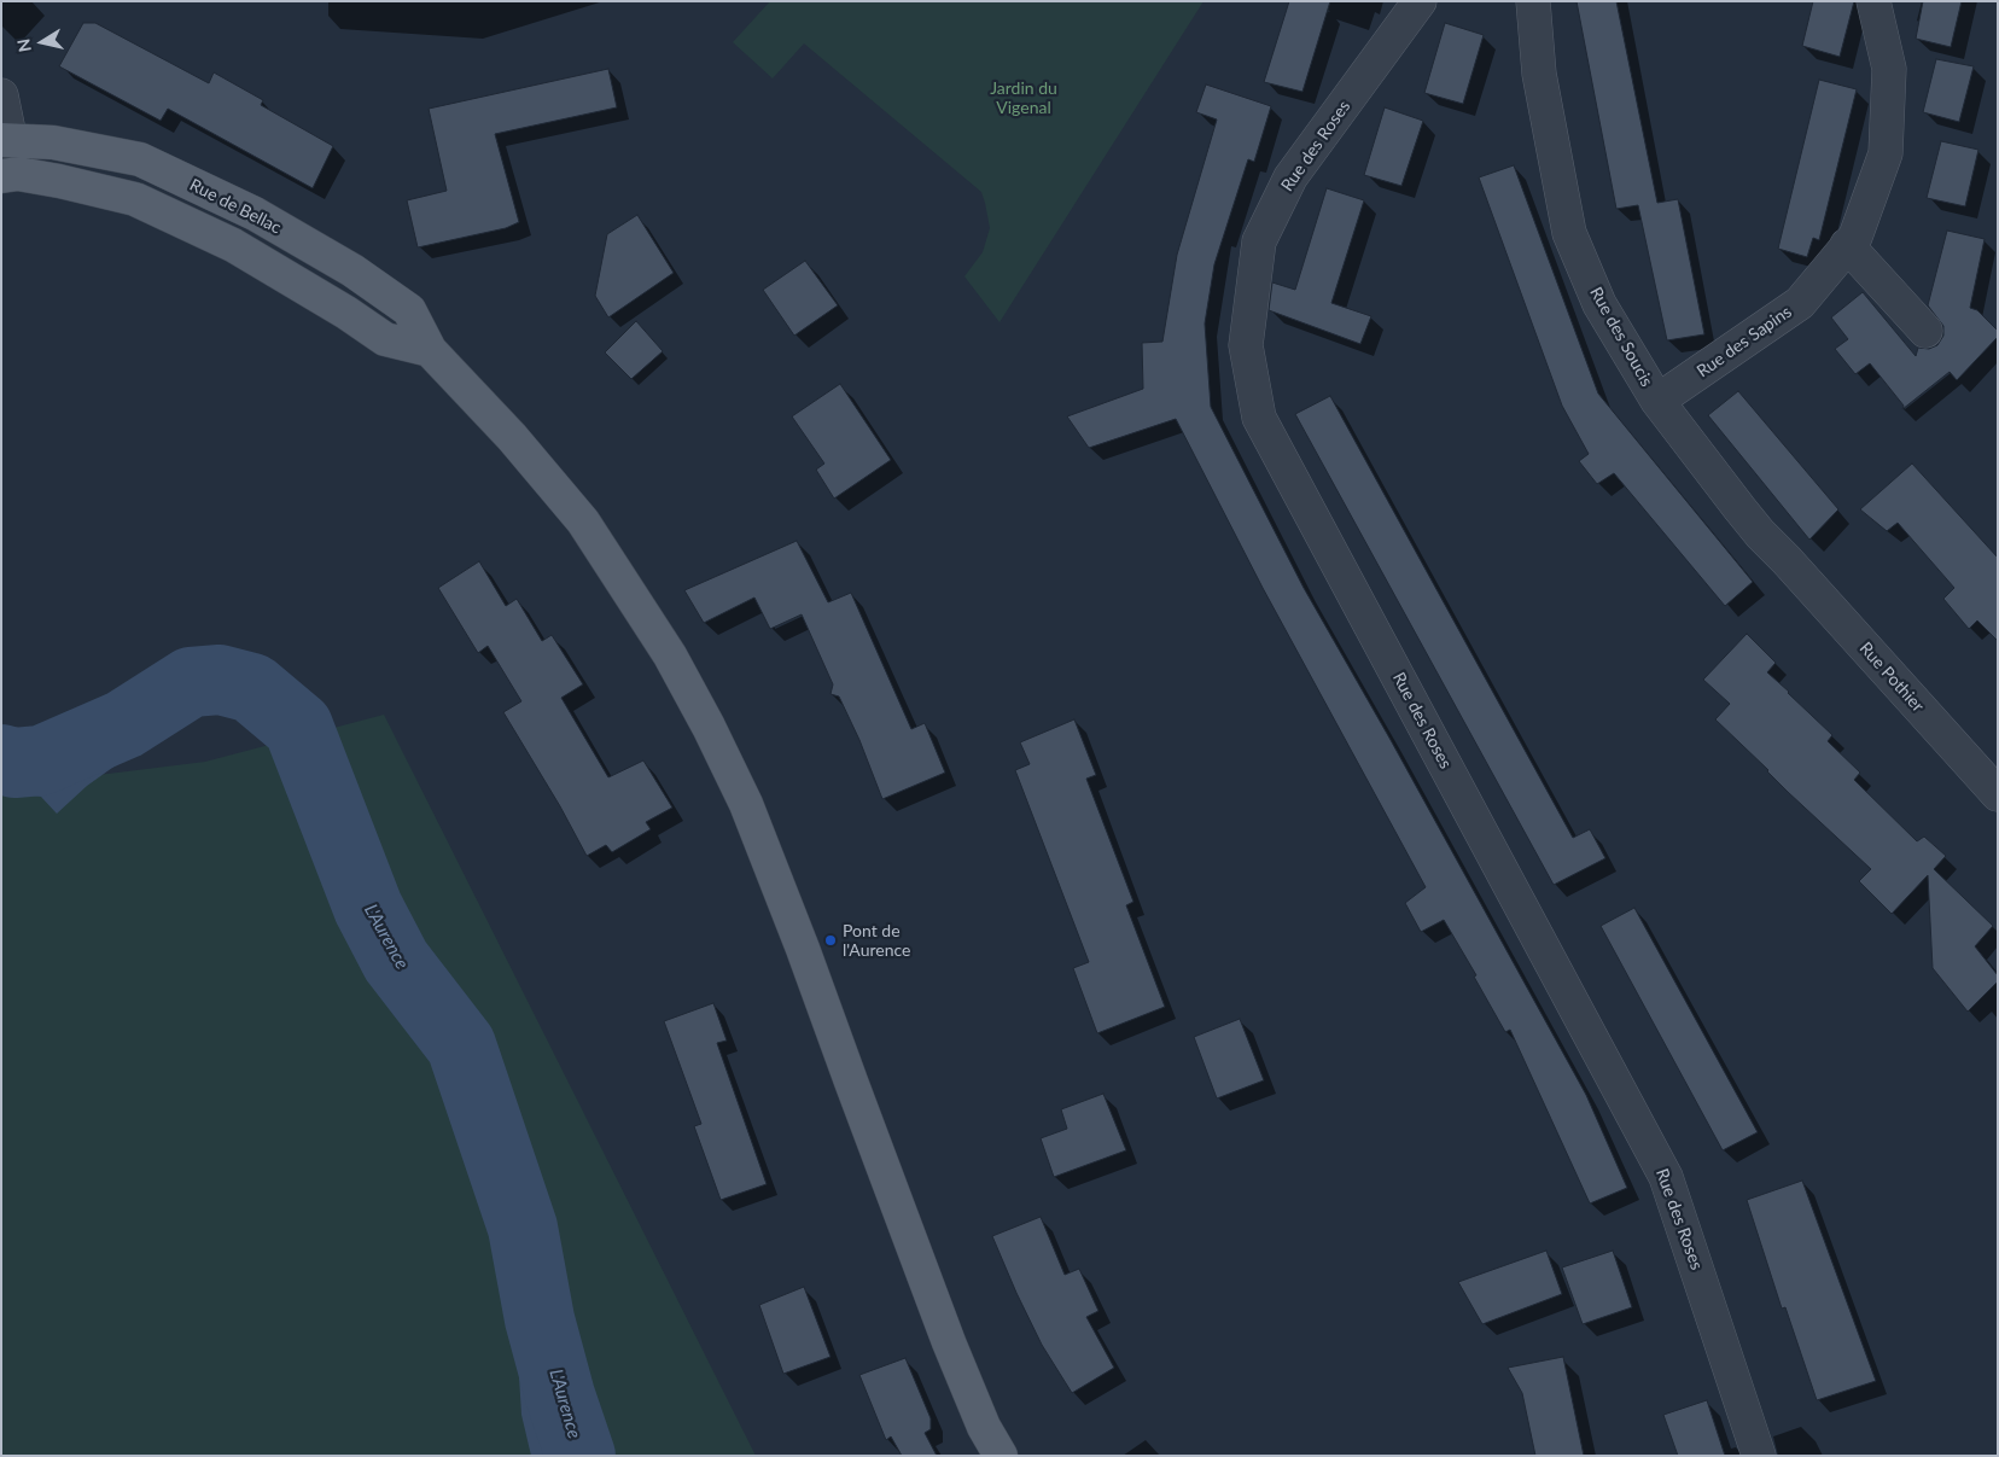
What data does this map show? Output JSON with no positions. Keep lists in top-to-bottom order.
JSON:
{
  "streets": {
    "main road": ["Rue de Bellac"],
    "street": [
      "Rue des Roses",
      "Rue des Soucis",
      "Rue des Sapins",
      "Rue Pothier"
    ]
  },
  "crossings": [
    ["Rue des Soucis", "Rue des Sapins"],
    ["Rue des Soucis", "Rue Pothier"]
  ],
  "water": ["L'Aurence"],
  "parks": ["Jardin du Vigenal"],
  "places": ["Pont de l'Aurence"],
  "north": "left"
}
